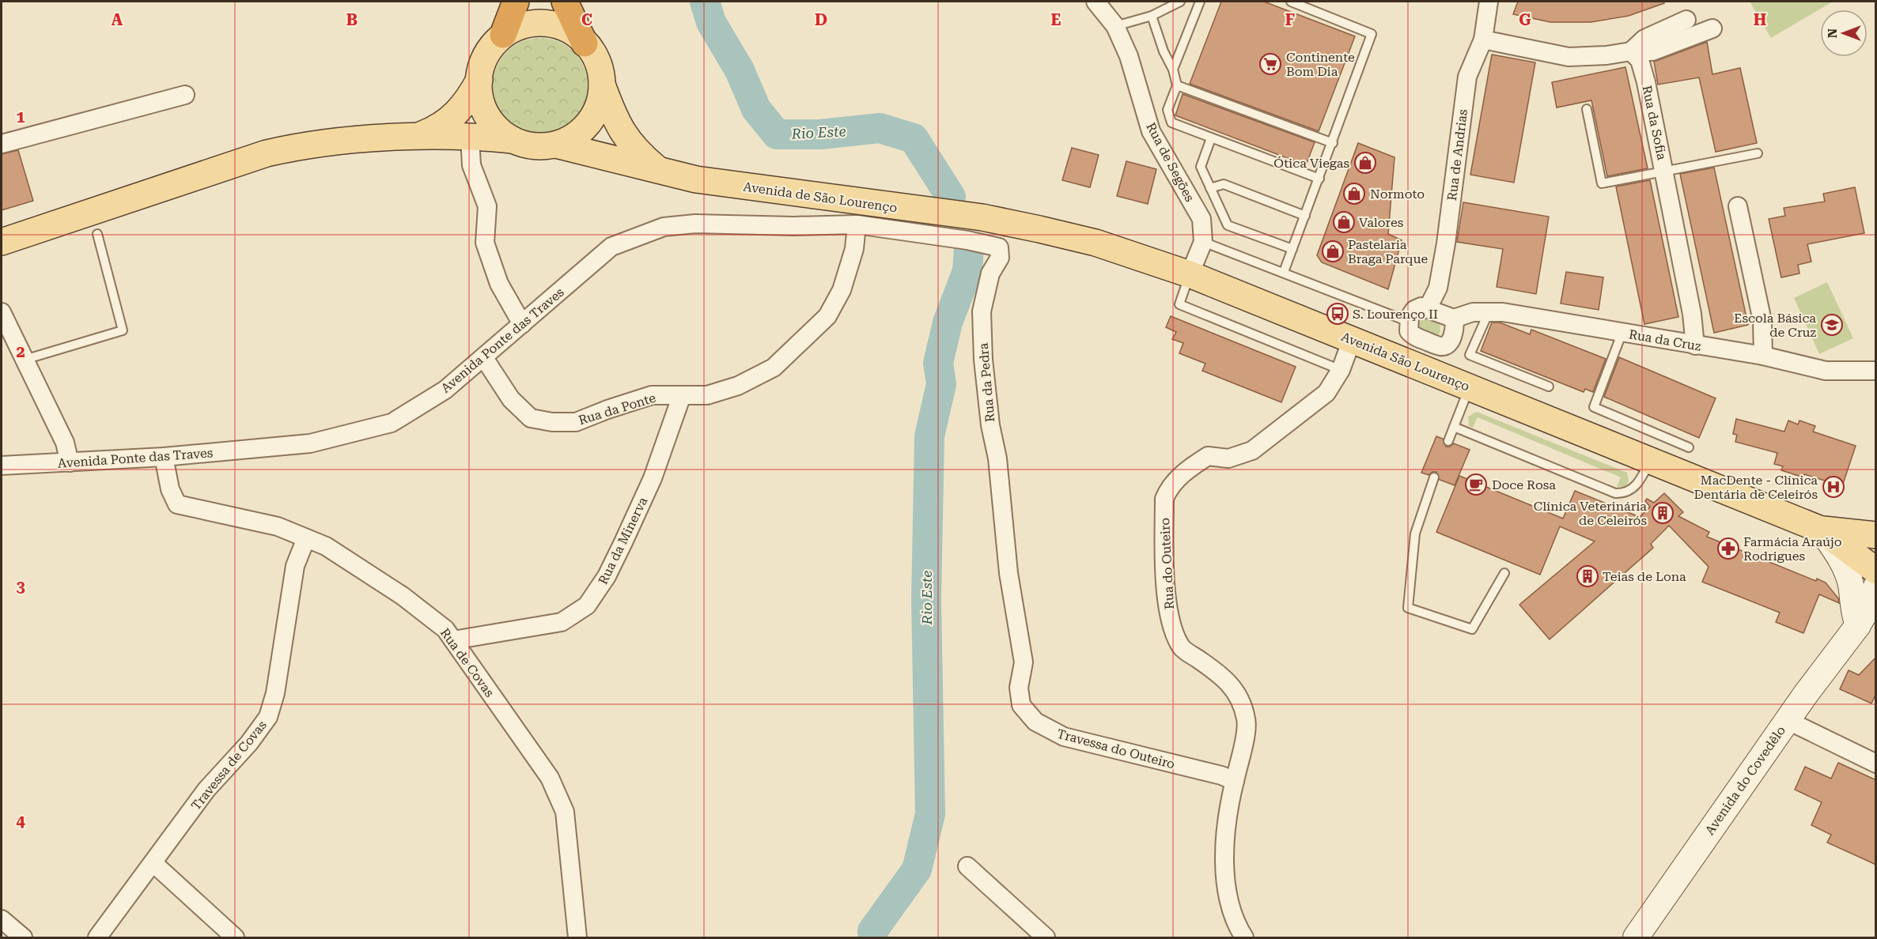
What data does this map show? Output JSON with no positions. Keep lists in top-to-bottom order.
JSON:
{
  "streets": {
    "main road": ["Avenida de São Lourenço", "Avenida São Lourenço"],
    "street": [
      "Rua da Sofia",
      "Rua de Andrias",
      "Rua de Segões",
      "Avenida Ponte das Traves",
      "Rua da Cruz",
      "Rua da Pedra",
      "Rua da Ponte",
      "Rua da Minerva",
      "Rua do Outeiro",
      "Rua de Covas",
      "Travessa do Outeiro",
      "Travessa de Covas",
      "Avenida do Covedêlo"
    ]
  },
  "crossings": [
    ["Rua da Sofia", "Rua da Cruz"],
    ["Rua de Andrias", "Rua da Cruz"],
    ["Rua de Segões", "Avenida São Lourenço"],
    ["Avenida de São Lourenço", "Avenida São Lourenço"],
    ["Avenida Ponte das Traves", "Rua da Pedra"],
    ["Avenida Ponte das Traves", "Rua da Ponte"],
    ["Avenida Ponte das Traves", "Rua de Covas"],
    ["Avenida São Lourenço", "Rua do Outeiro"],
    ["Rua da Pedra", "Rua da Ponte"],
    ["Rua da Pedra", "Travessa do Outeiro"],
    ["Rua da Ponte", "Rua da Minerva"],
    ["Rua da Minerva", "Rua de Covas"],
    ["Rua do Outeiro", "Travessa do Outeiro"],
    ["Rua de Covas", "Travessa de Covas"]
  ],
  "water": ["Rio Este"],
  "places": {
    "supermarket": ["Continente Bom Dia"],
    "shop": [
      "Ótica Viegas",
      "Normoto",
      "Valores",
      "Pastelaria Braga Parque"
    ],
    "bus stop": ["S. Lourenço II"],
    "school or university": ["Escola Básica de Cruz"],
    "cafe": ["Doce Rosa"],
    "hospital": ["MacDente - Clínica Dentária de Celeirós"],
    "building": ["Clínica Veterinária de Celeirós", "Teias de Lona"],
    "pharmacy": ["Farmácia Araújo Rodrigues"]
  },
  "north": "left",
  "grid": {
    "columns": [
      "A",
      "B",
      "C",
      "D",
      "E",
      "F",
      "G",
      "H"
    ],
    "rows": [
      "1",
      "2",
      "3",
      "4"
    ]
  }
}
